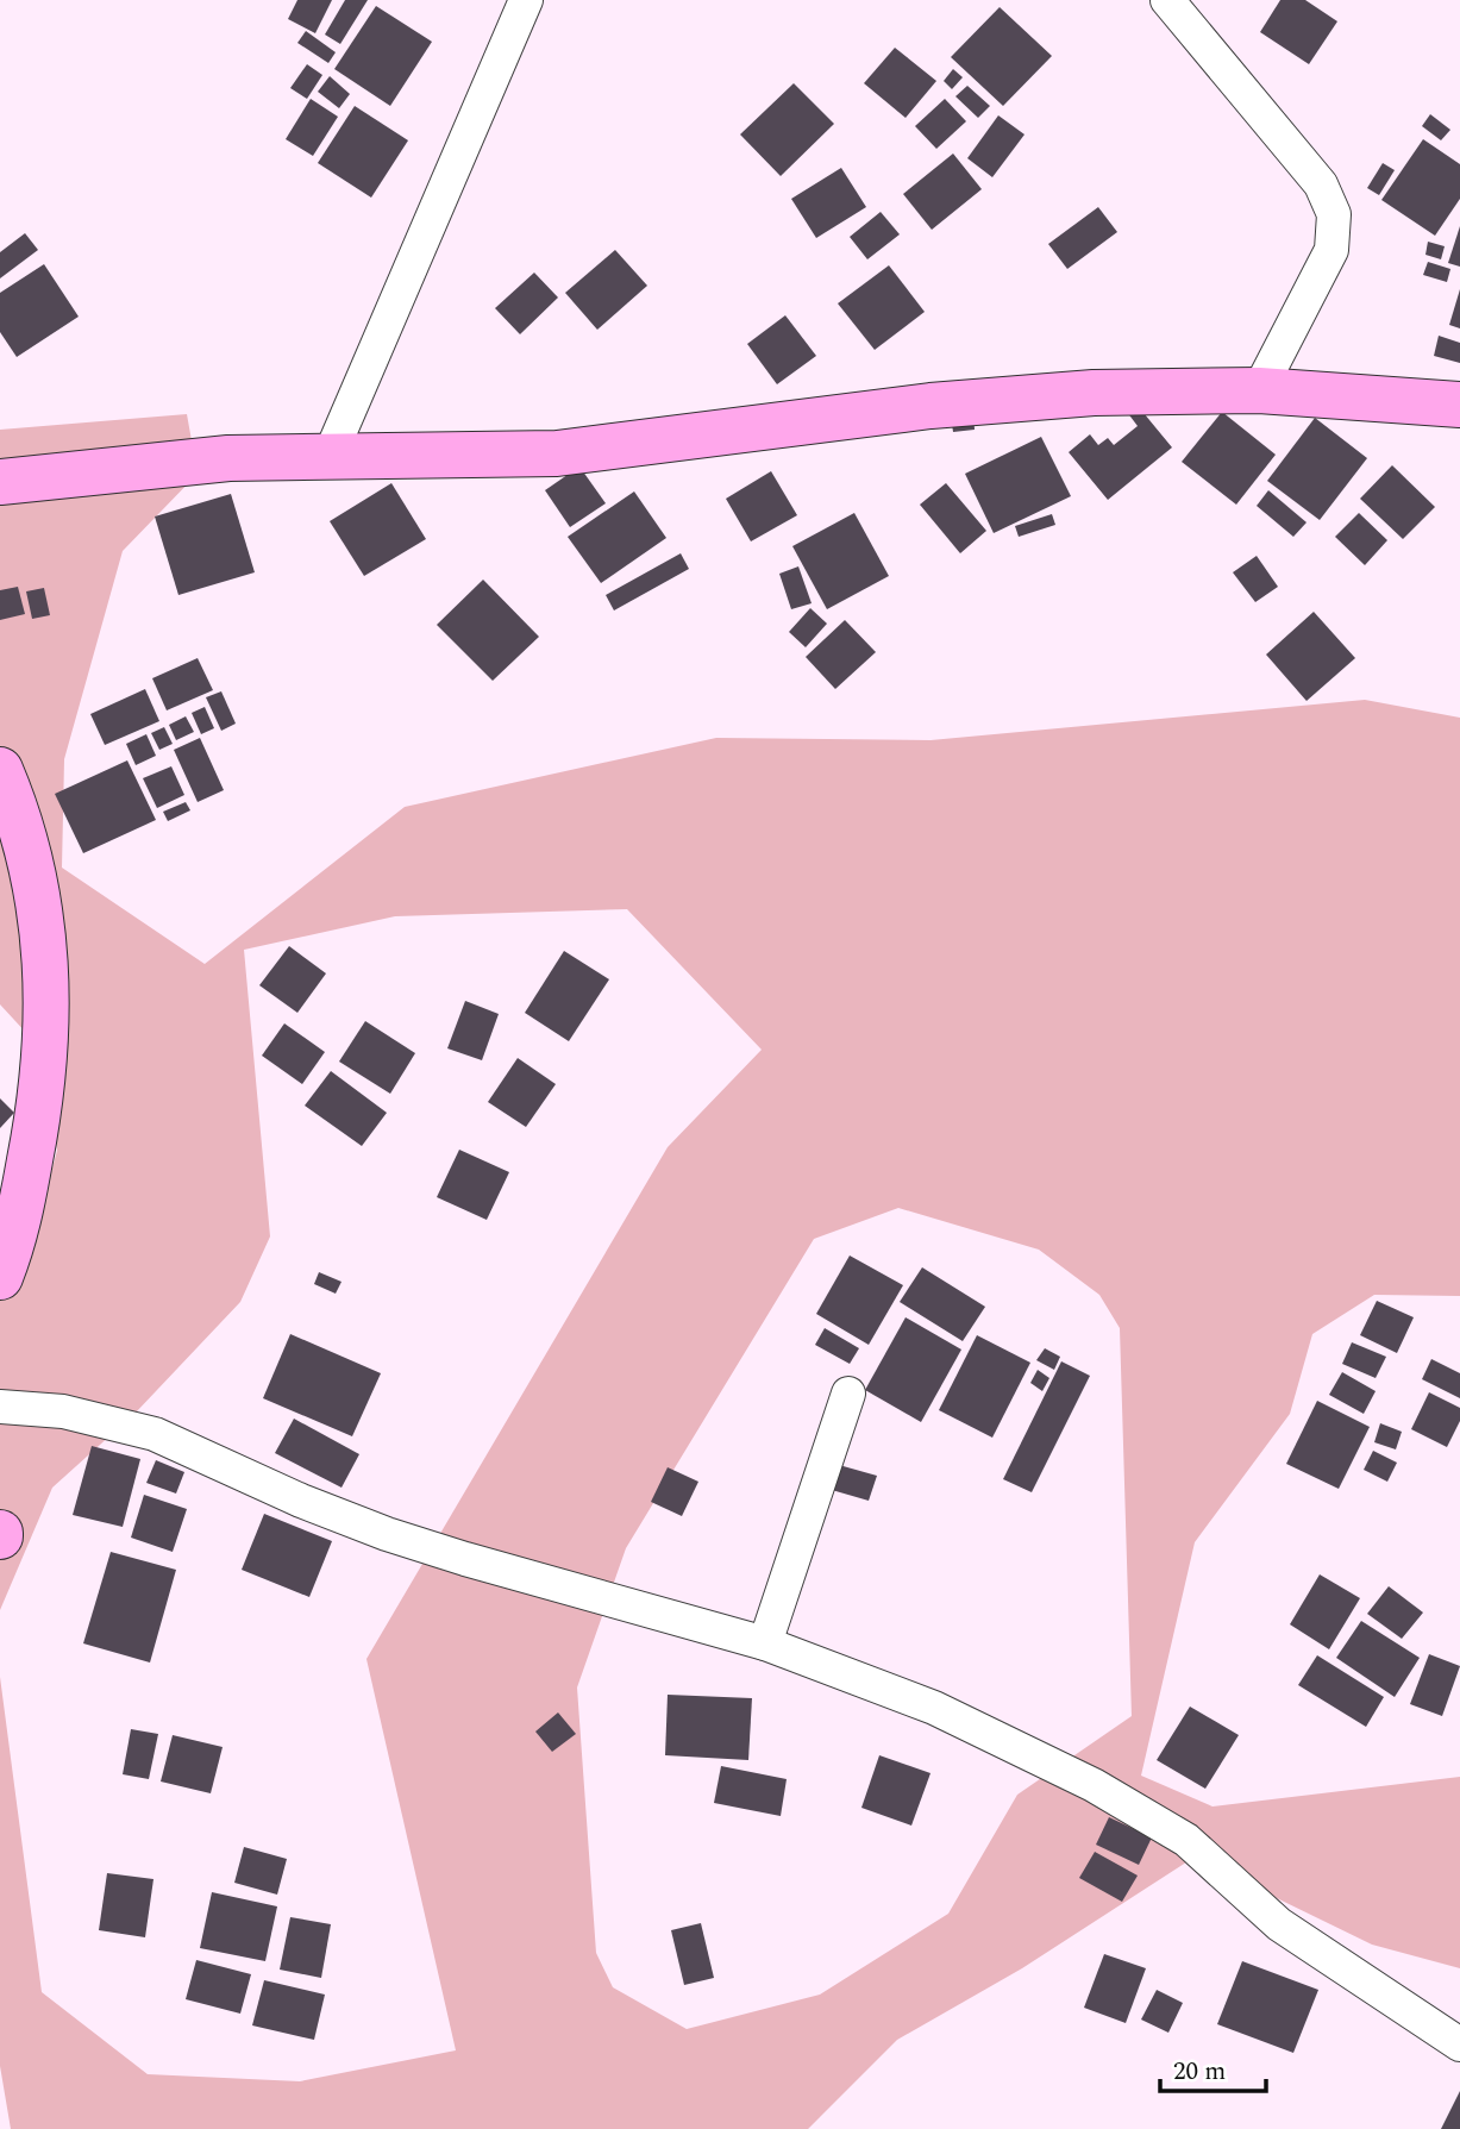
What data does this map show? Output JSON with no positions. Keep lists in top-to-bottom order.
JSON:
{
  "scale_bar": "20 m"
}
